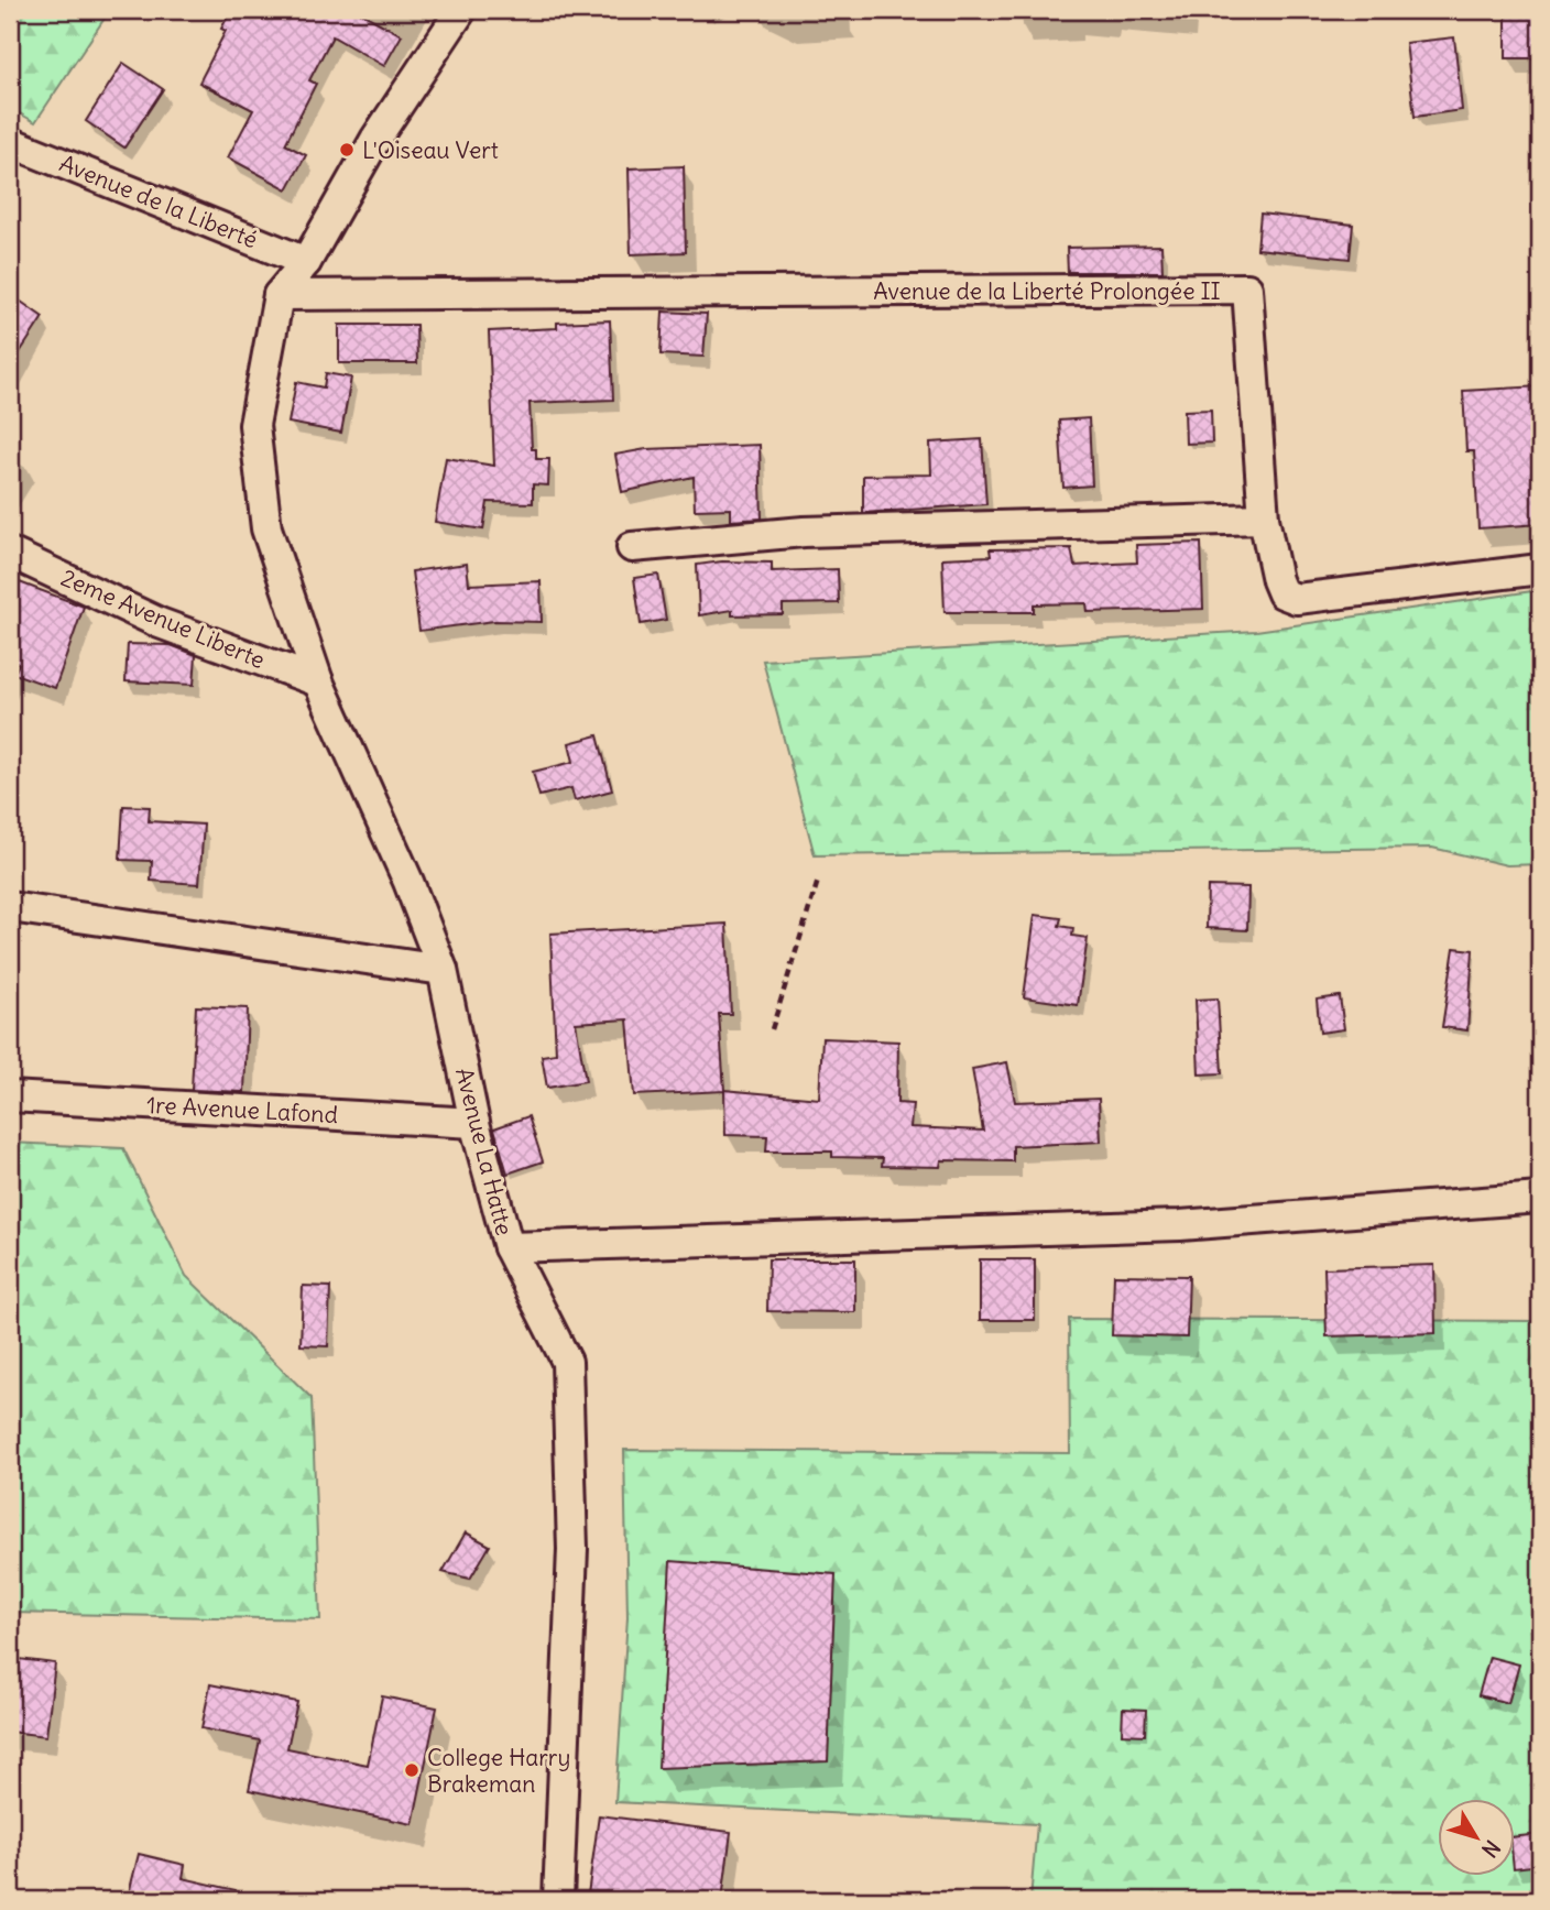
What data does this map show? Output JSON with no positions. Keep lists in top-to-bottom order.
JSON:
{
  "streets": {
    "street": [
      "Avenue de la Liberté",
      "Avenue de la Liberté Prolongée II",
      "2eme Avenue Liberte",
      "1re Avenue Lafond",
      "Avenue La Hatte"
    ]
  },
  "crossings": [
    ["Avenue de la Liberté Prolongée II", "Avenue La Hatte"],
    ["2eme Avenue Liberte", "Avenue La Hatte"],
    ["1re Avenue Lafond", "Avenue La Hatte"]
  ],
  "places": ["L'Oiseau Vert", "College Harry Brakeman"],
  "north": "bottom right"
}
